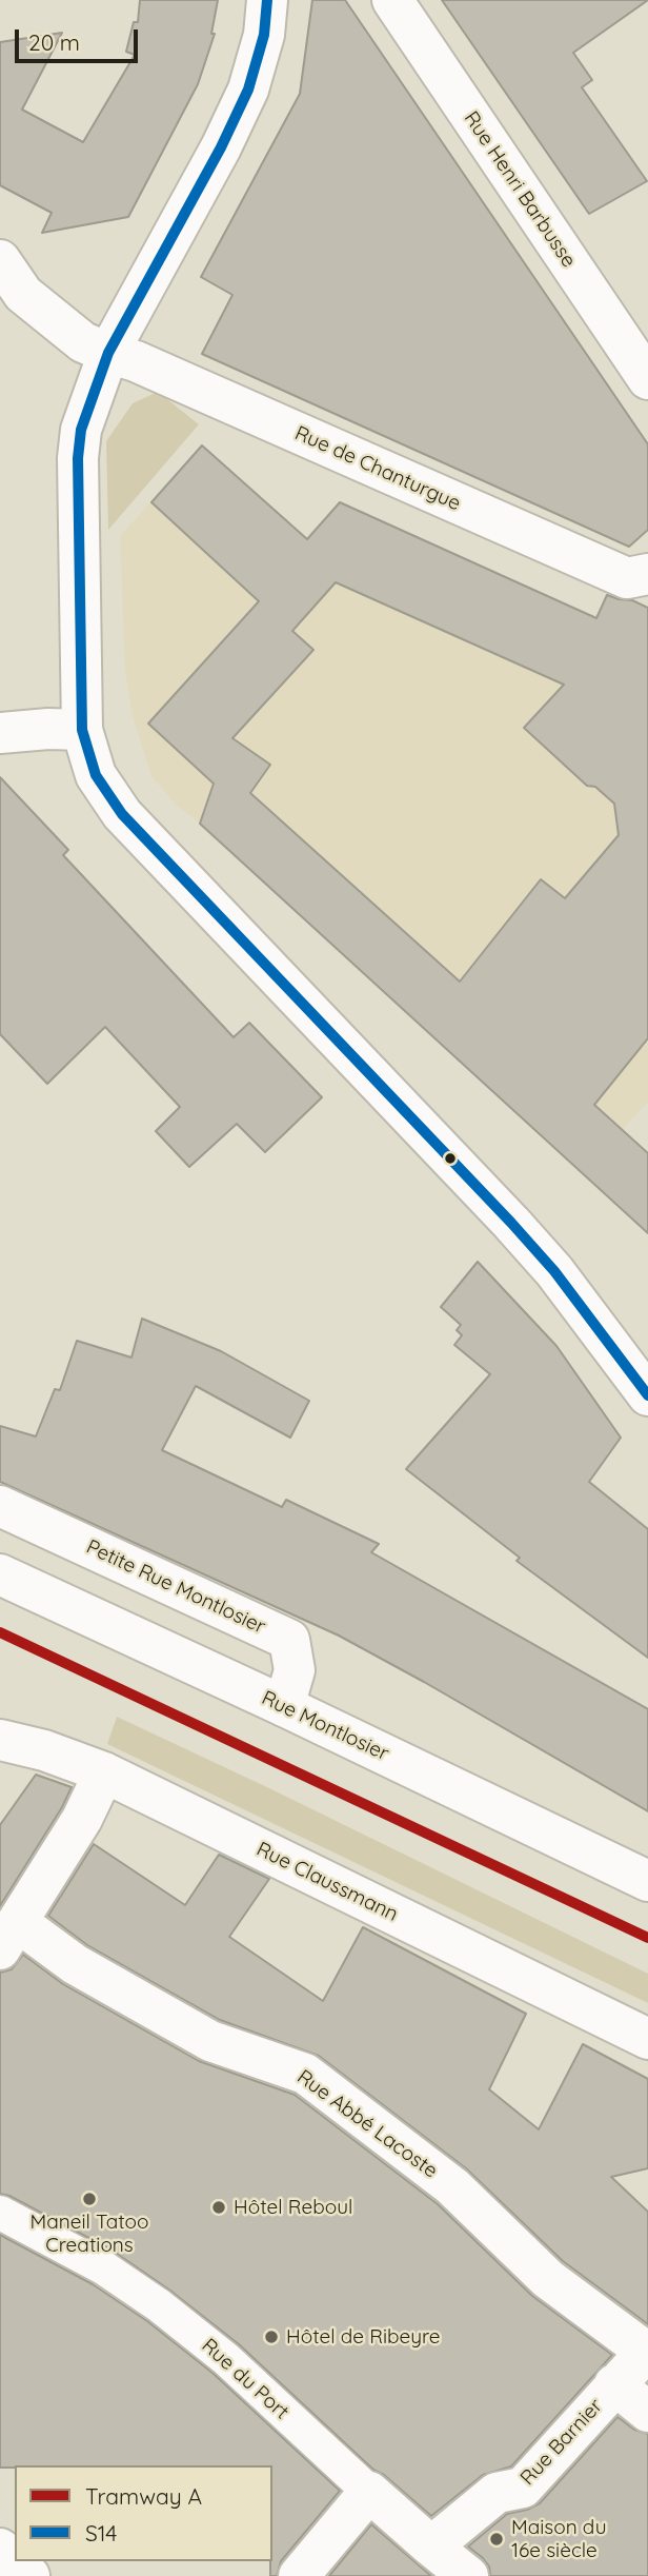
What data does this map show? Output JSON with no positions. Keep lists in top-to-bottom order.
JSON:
{
  "streets": {
    "street": [
      "Rue Henri Barbusse",
      "Rue de Chanturgue",
      "Petite Rue Montlosier",
      "Rue Montlosier",
      "Rue Claussmann",
      "Rue Abbé Lacoste",
      "Rue du Port",
      "Rue Barnier"
    ]
  },
  "crossings": [
    ["Petite Rue Montlosier", "Rue Montlosier"],
    ["Rue Abbé Lacoste", "Rue Barnier"],
    ["Rue du Port", "Rue Barnier"]
  ],
  "places": [
    "Maneil Tatoo Creations",
    "Hôtel Reboul",
    "Hôtel de Ribeyre",
    "Maison du 16e siècle"
  ],
  "lines": ["transit line S14", "tram line A"],
  "legend": ["Tramway A", "S14"],
  "scale_bar": "20 m"
}
